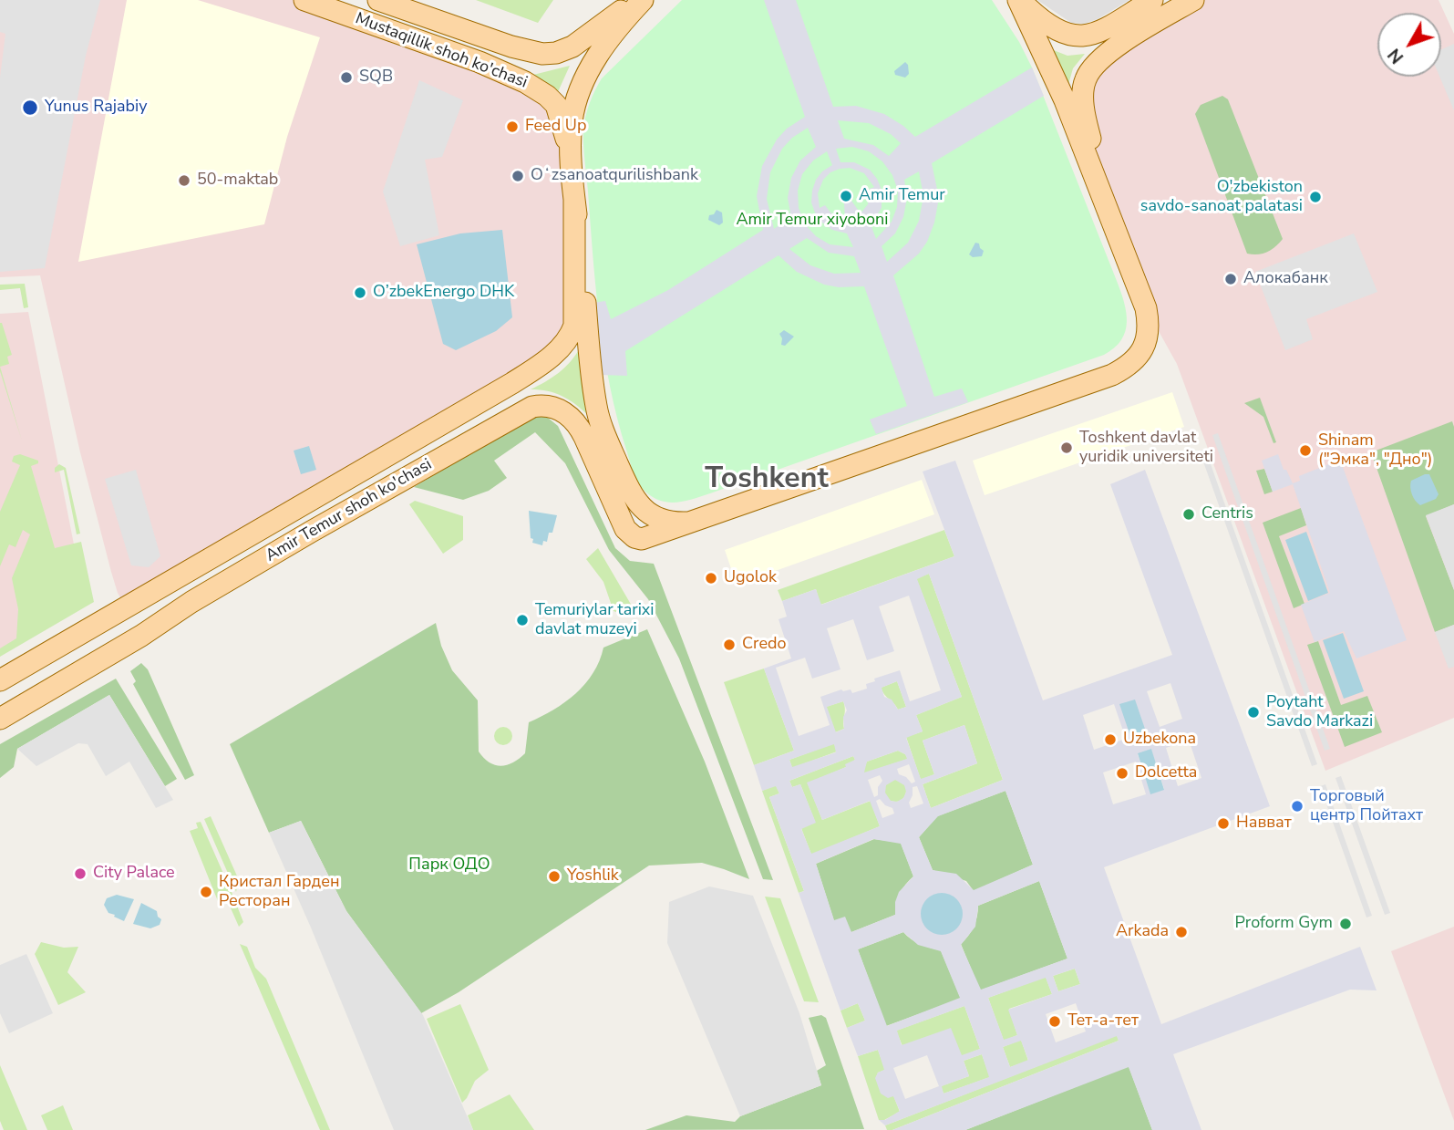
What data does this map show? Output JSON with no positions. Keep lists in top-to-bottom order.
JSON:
{
  "streets": {
    "main road": ["Mustaqillik shoh ko'chasi", "Amir Temur shoh ko'chasi"]
  },
  "districts": ["Toshkent"],
  "parks": ["Amir Temur xiyoboni", "Парк ОДО"],
  "places": [
    "SQB",
    "Yunus Rajabiy",
    "Feed Up",
    "Oʻzsanoatqurilishbank",
    "50-maktab",
    "Amir Temur",
    "O'zbekiston savdo-sanoat palatasi",
    "Алокабанк",
    "O’zbekEnergo DHK",
    "Toshkent davlat yuridik universiteti",
    "Shinam (\"Эмка\", \"Дно\")",
    "Centris",
    "Ugolok",
    "Temuriylar tarixi davlat muzeyi",
    "Credo",
    "Poytaht Savdo Markazi",
    "Uzbekona",
    "Dolcetta",
    "Торговый центр Пойтахт",
    "Навват",
    "City Palace",
    "Yoshlik",
    "Кристал Гарден Ресторан",
    "Proform Gym",
    "Arkada",
    "Тет-а-тет"
  ],
  "north": "bottom left"
}
